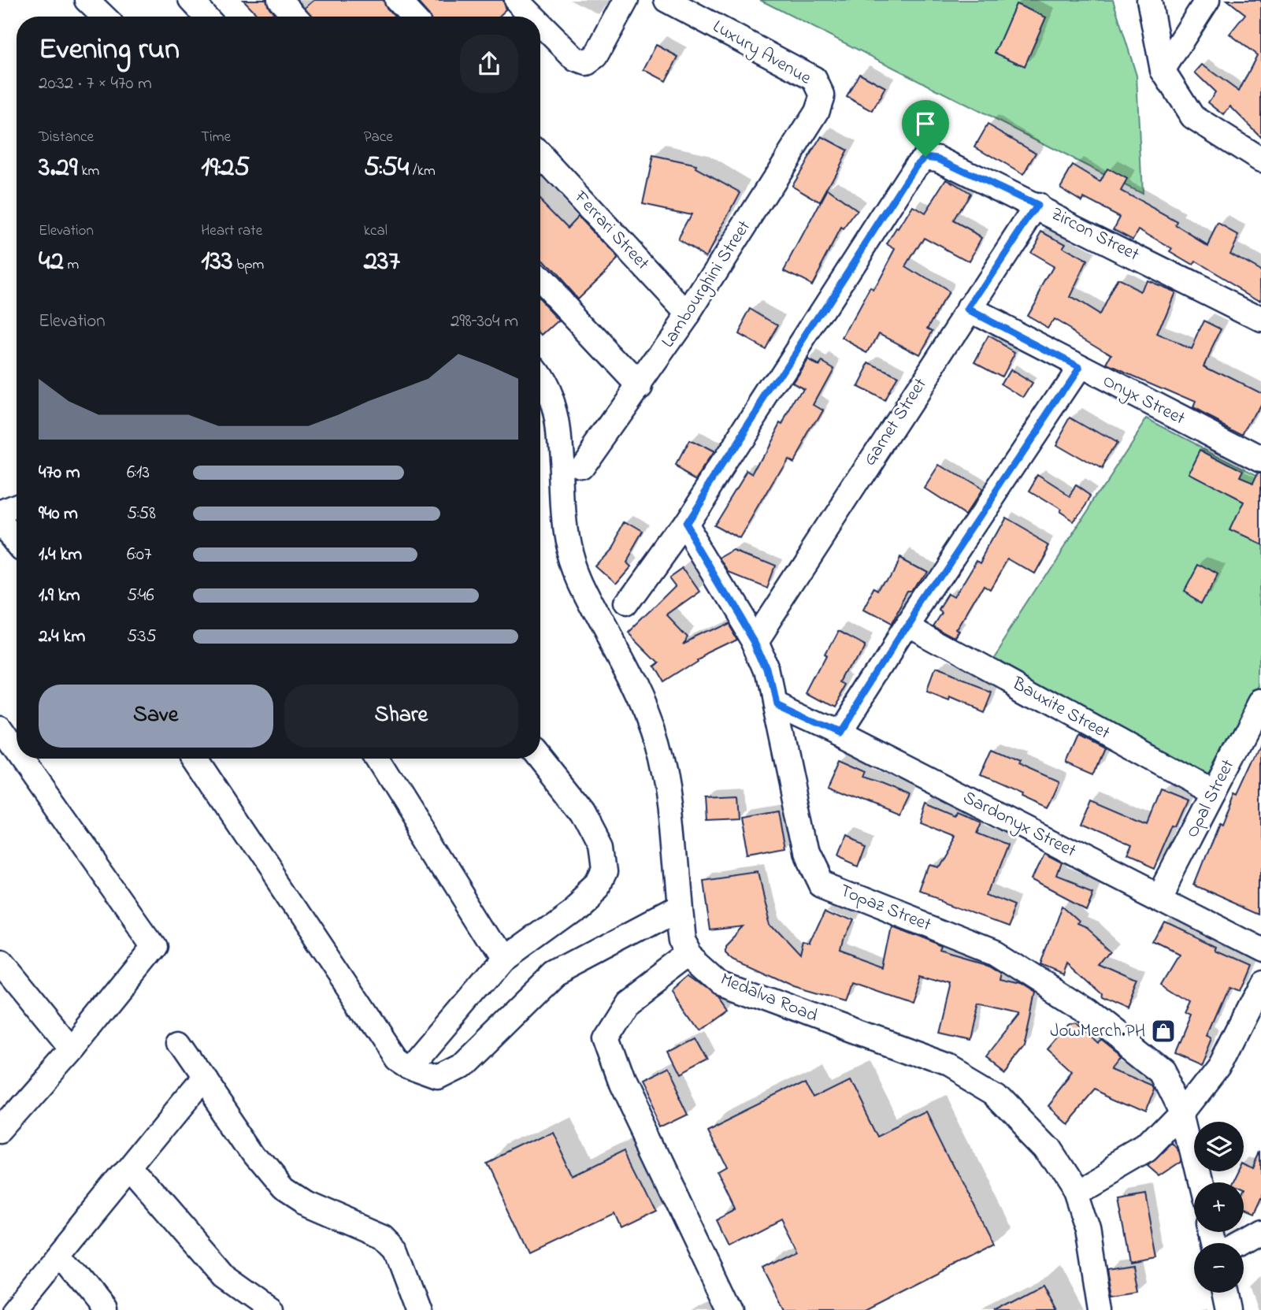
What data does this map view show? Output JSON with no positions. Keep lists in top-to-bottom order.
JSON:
{
  "streets": {
    "street": [
      "Luxury Avenue",
      "Ferrari Street",
      "Zircon Street",
      "Lambourghini Street",
      "Onyx Street",
      "Garnet Street",
      "Bauxite Street",
      "Opal Street",
      "Sardonyx Street",
      "Topaz Street",
      "Medalva Road"
    ]
  },
  "crossings": [
    ["Luxury Avenue", "Lambourghini Street"],
    ["Ferrari Street", "Lambourghini Street"],
    ["Zircon Street", "Garnet Street"],
    ["Zircon Street", "Topaz Street"],
    ["Onyx Street", "Garnet Street"],
    ["Garnet Street", "Topaz Street"],
    ["Bauxite Street", "Opal Street"],
    ["Opal Street", "Sardonyx Street"],
    ["Sardonyx Street", "Topaz Street"]
  ],
  "places": {
    "shop": ["JowMerch.PH"]
  },
  "page": {
    "heading": ["Evening run", "20:32 · 7 × 470 m"],
    "stats": [
      ["Distance", "3.29 km"],
      ["Time", "19:25"],
      ["Pace", "5:54 /km"],
      ["Elevation", "42 m"],
      ["Heart rate", "133 bpm"],
      ["kcal", "237"]
    ],
    "chart": ["Elevation", "298–304 m"],
    "list": [
      {
        "name": "470 m",
        "note": "6:13"
      },
      {
        "name": "940 m",
        "note": "5:58"
      },
      {
        "name": "1.4 km",
        "note": "6:07"
      },
      {
        "name": "1.9 km",
        "note": "5:46"
      },
      {
        "name": "2.4 km",
        "note": "5:35"
      }
    ],
    "buttons": ["Save", "Share"],
    "map_buttons": ["+", "−"]
  }
}
